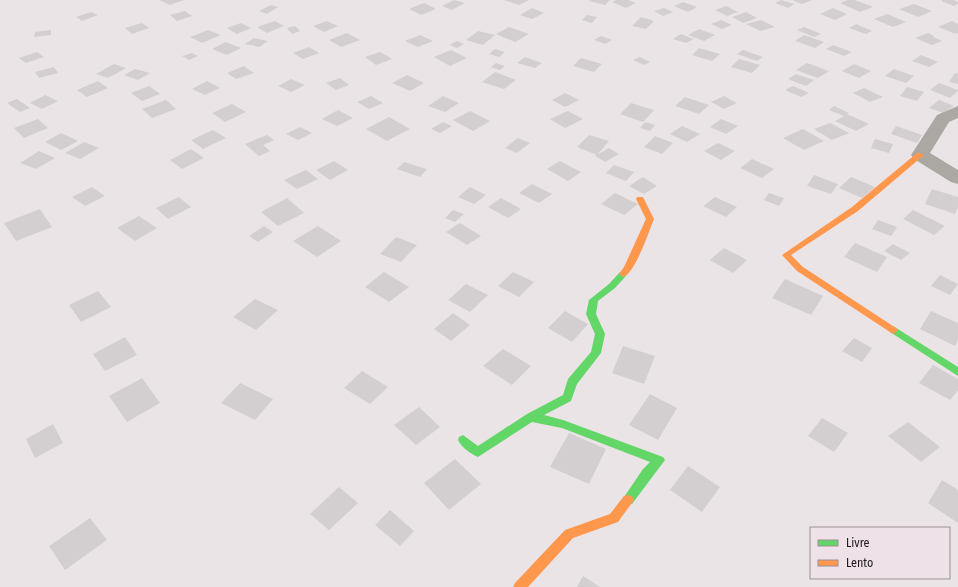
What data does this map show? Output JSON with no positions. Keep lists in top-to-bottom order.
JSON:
{
  "legend": ["Livre", "Lento"]
}
